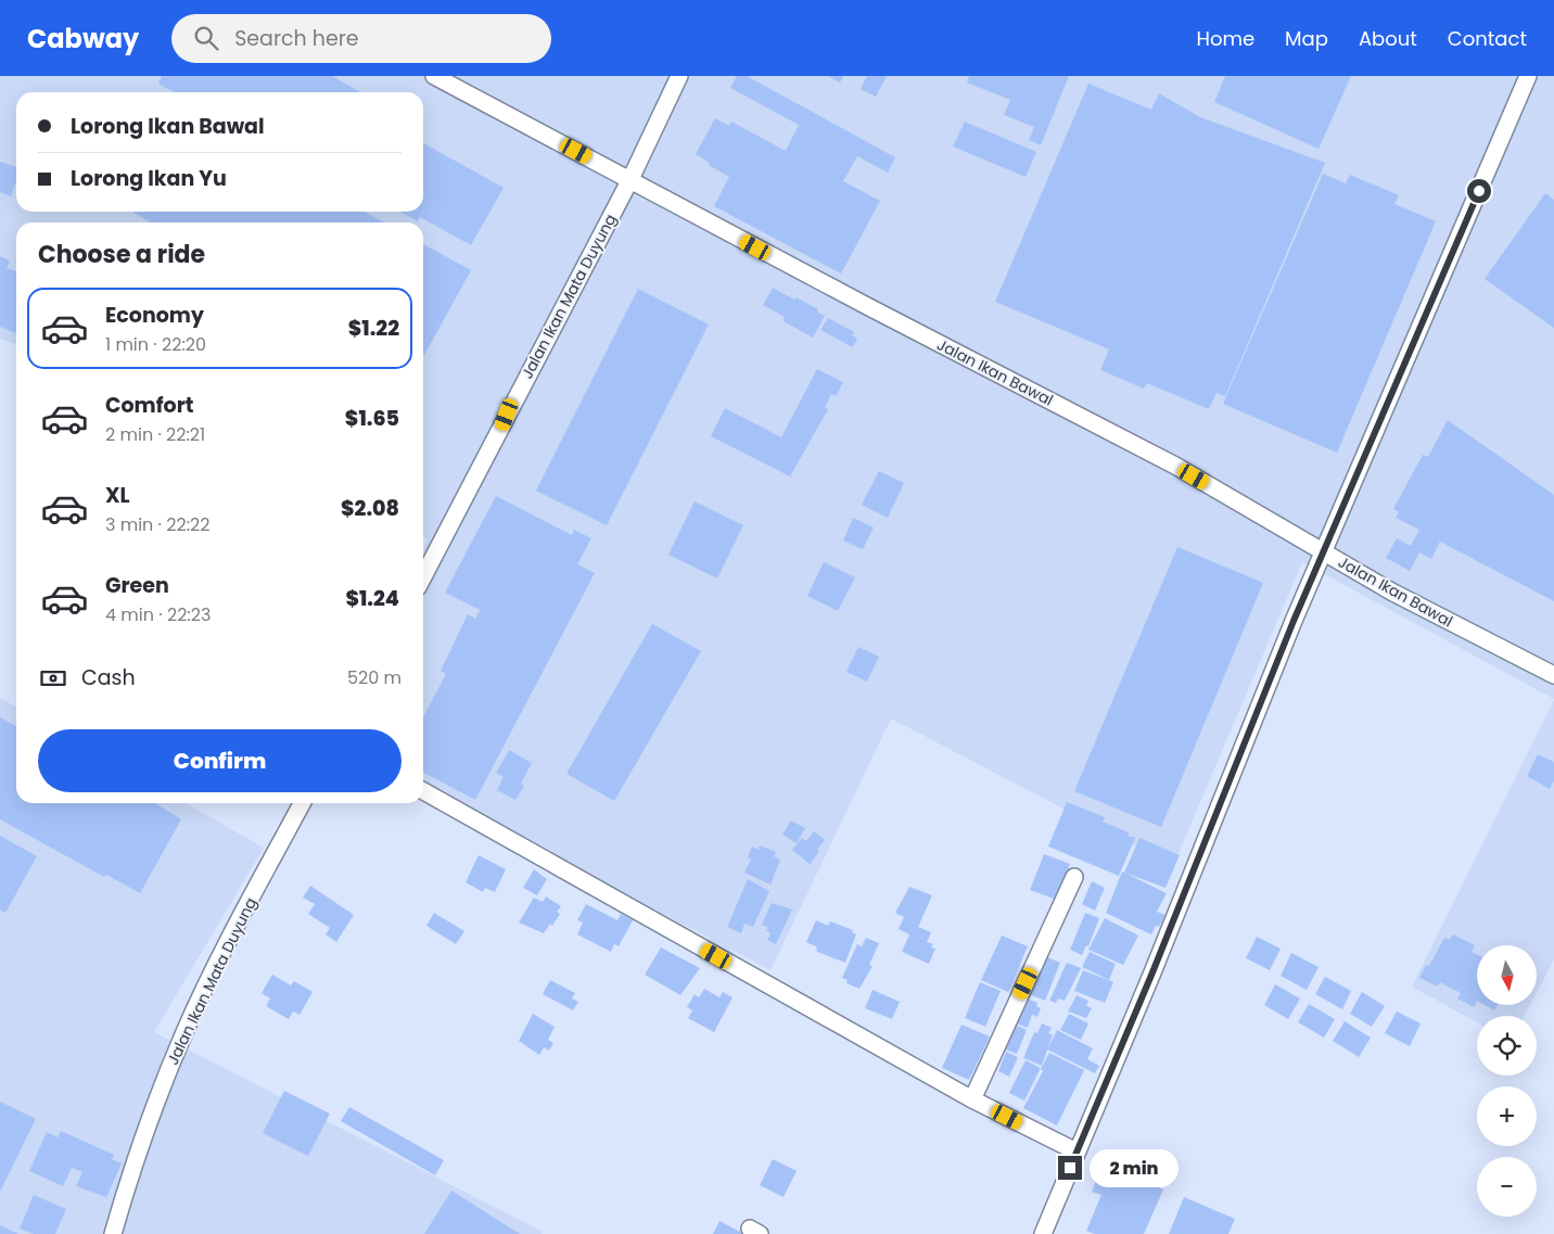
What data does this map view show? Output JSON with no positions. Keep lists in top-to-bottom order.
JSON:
{
  "streets": {
    "street": ["Jalan Ikan Mata Duyung", "Jalan Ikan Bawal"]
  },
  "crossings": [
    ["Jalan Ikan Mata Duyung", "Jalan Ikan Bawal"]
  ],
  "north": "bottom",
  "page": {
    "header": "Cabway",
    "search": "Search here",
    "nav": [
      "Home",
      "Map",
      "About",
      "Contact"
    ],
    "banner": ["Lorong Ikan Bawal", "Lorong Ikan Yu"],
    "heading": "Choose a ride",
    "list": [
      {
        "name": "Economy",
        "note": "1 min · 22:20",
        "value": "$1.22"
      },
      {
        "name": "Comfort",
        "note": "2 min · 22:21",
        "value": "$1.65"
      },
      {
        "name": "XL",
        "note": "3 min · 22:22",
        "value": "$2.08"
      },
      {
        "name": "Green",
        "note": "4 min · 22:23",
        "value": "$1.24"
      }
    ],
    "pay": ["Cash", "520 m"],
    "buttons": "Confirm",
    "map_buttons": ["+", "−"],
    "bubble": "2 min"
  }
}
